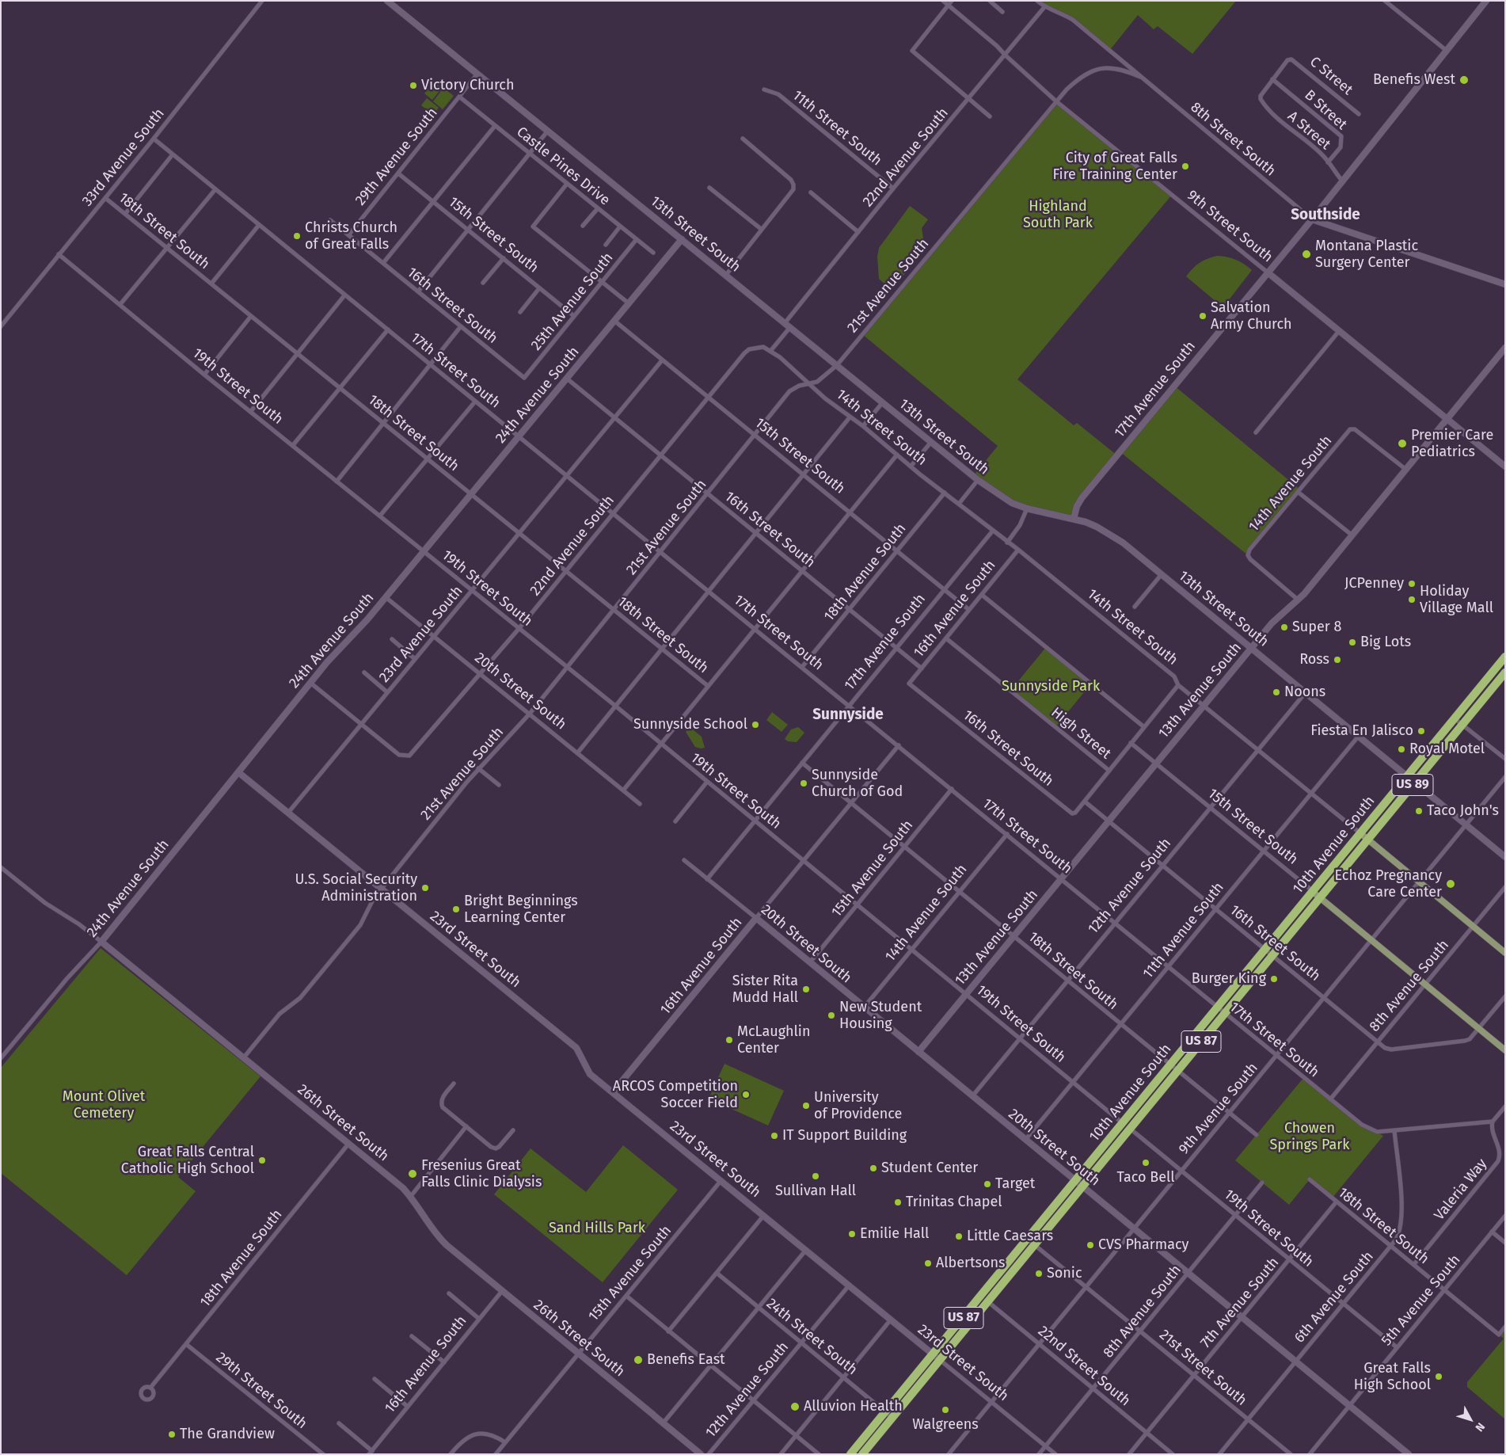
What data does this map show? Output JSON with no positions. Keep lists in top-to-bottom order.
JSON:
{
  "streets": {
    "highway": ["US 89", "10th Avenue South", "US 87"],
    "main road": ["15th Street South", "14th Street South"],
    "street": [
      "C Street",
      "B Street",
      "11th Street South",
      "A Street",
      "8th Street South",
      "29th Avenue South",
      "33rd Avenue South",
      "22nd Avenue South",
      "Castle Pines Drive",
      "9th Street South",
      "18th Street South",
      "13th Street South",
      "21st Avenue South",
      "25th Avenue South",
      "16th Street South",
      "17th Street South",
      "19th Street South",
      "17th Avenue South",
      "24th Avenue South",
      "14th Avenue South",
      "18th Avenue South",
      "16th Avenue South",
      "23rd Avenue South",
      "13th Avenue South",
      "20th Street South",
      "High Street",
      "15th Avenue South",
      "12th Avenue South",
      "11th Avenue South",
      "23rd Street South",
      "8th Avenue South",
      "9th Avenue South",
      "26th Street South",
      "Valeria Way",
      "6th Avenue South",
      "5th Avenue South",
      "7th Avenue South",
      "24th Street South",
      "22nd Street South",
      "21st Street South",
      "29th Street South"
    ]
  },
  "crossings": [
    ["C Street", "B Street"],
    ["C Street", "A Street"],
    ["B Street", "A Street"],
    ["11th Street South", "22nd Avenue South"],
    ["A Street", "17th Avenue South"],
    ["8th Street South", "22nd Avenue South"],
    ["8th Street South", "21st Avenue South"],
    ["8th Street South", "17th Avenue South"],
    ["29th Avenue South", "Castle Pines Drive"],
    ["29th Avenue South", "13th Street South"],
    ["29th Avenue South", "15th Street South"],
    ["29th Avenue South", "16th Street South"],
    ["33rd Avenue South", "18th Street South"],
    ["33rd Avenue South", "17th Street South"],
    ["33rd Avenue South", "19th Street South"],
    ["22nd Avenue South", "9th Street South"],
    ["22nd Avenue South", "18th Street South"],
    ["22nd Avenue South", "13th Street South"],
    ["22nd Avenue South", "15th Street South"],
    ["22nd Avenue South", "16th Street South"],
    ["22nd Avenue South", "17th Street South"],
    ["22nd Avenue South", "19th Street South"],
    ["22nd Avenue South", "14th Street South"],
    ["22nd Avenue South", "23rd Avenue South"],
    ["22nd Avenue South", "20th Street South"],
    ["Castle Pines Drive", "25th Avenue South"],
    ["9th Street South", "21st Avenue South"],
    ["9th Street South", "17th Avenue South"],
    ["9th Street South", "13th Avenue South"],
    ["18th Street South", "21st Avenue South"],
    ["18th Street South", "17th Avenue South"],
    ["18th Street South", "24th Avenue South"],
    ["18th Street South", "14th Avenue South"],
    ["18th Street South", "16th Avenue South"],
    ["18th Street South", "23rd Avenue South"],
    ["18th Street South", "13th Avenue South"],
    ["18th Street South", "10th Avenue South"],
    ["18th Street South", "15th Avenue South"],
    ["18th Street South", "12th Avenue South"],
    ["18th Street South", "11th Avenue South"],
    ["18th Street South", "9th Avenue South"],
    ["18th Street South", "Valeria Way"],
    ["18th Street South", "6th Avenue South"],
    ["18th Street South", "5th Avenue South"],
    ["18th Street South", "7th Avenue South"],
    ["13th Street South", "21st Avenue South"],
    ["13th Street South", "17th Avenue South"],
    ["13th Street South", "24th Avenue South"],
    ["13th Street South", "13th Avenue South"],
    ["13th Street South", "10th Avenue South"],
    ["13th Street South", "12th Avenue South"],
    ["13th Street South", "11th Avenue South"],
    ["13th Street South", "9th Avenue South"],
    ["15th Street South", "21st Avenue South"],
    ["15th Street South", "25th Avenue South"],
    ["15th Street South", "17th Avenue South"],
    ["15th Street South", "24th Avenue South"],
    ["15th Street South", "18th Avenue South"],
    ["15th Street South", "16th Avenue South"],
    ["15th Street South", "23rd Avenue South"],
    ["15th Street South", "13th Avenue South"],
    ["15th Street South", "10th Avenue South"],
    ["15th Street South", "12th Avenue South"],
    ["15th Street South", "11th Avenue South"],
    ["15th Street South", "8th Avenue South"],
    ["15th Street South", "9th Avenue South"],
    ["21st Avenue South", "16th Street South"],
    ["21st Avenue South", "17th Street South"],
    ["21st Avenue South", "19th Street South"],
    ["21st Avenue South", "14th Street South"],
    ["21st Avenue South", "20th Street South"],
    ["21st Avenue South", "23rd Street South"],
    ["21st Avenue South", "26th Street South"],
    ["25th Avenue South", "16th Street South"],
    ["16th Street South", "17th Avenue South"],
    ["16th Street South", "24th Avenue South"],
    ["16th Street South", "18th Avenue South"],
    ["16th Street South", "16th Avenue South"],
    ["16th Street South", "23rd Avenue South"],
    ["16th Street South", "13th Avenue South"],
    ["16th Street South", "10th Avenue South"],
    ["16th Street South", "12th Avenue South"],
    ["16th Street South", "11th Avenue South"],
    ["16th Street South", "8th Avenue South"],
    ["16th Street South", "9th Avenue South"],
    ["17th Street South", "17th Avenue South"],
    ["17th Street South", "24th Avenue South"],
    ["17th Street South", "14th Avenue South"],
    ["17th Street South", "18th Avenue South"],
    ["17th Street South", "16th Avenue South"],
    ["17th Street South", "23rd Avenue South"],
    ["17th Street South", "13th Avenue South"],
    ["17th Street South", "10th Avenue South"],
    ["17th Street South", "15th Avenue South"],
    ["17th Street South", "12th Avenue South"],
    ["17th Street South", "11th Avenue South"],
    ["17th Street South", "8th Avenue South"],
    ["17th Street South", "9th Avenue South"],
    ["17th Street South", "Valeria Way"],
    ["17th Street South", "6th Avenue South"],
    ["19th Street South", "17th Avenue South"],
    ["19th Street South", "24th Avenue South"],
    ["19th Street South", "14th Avenue South"],
    ["19th Street South", "16th Avenue South"],
    ["19th Street South", "23rd Avenue South"],
    ["19th Street South", "13th Avenue South"],
    ["19th Street South", "10th Avenue South"],
    ["19th Street South", "15th Avenue South"],
    ["19th Street South", "12th Avenue South"],
    ["19th Street South", "11th Avenue South"],
    ["19th Street South", "8th Avenue South"],
    ["19th Street South", "9th Avenue South"],
    ["19th Street South", "6th Avenue South"],
    ["19th Street South", "5th Avenue South"],
    ["19th Street South", "7th Avenue South"],
    ["17th Avenue South", "14th Street South"],
    ["17th Avenue South", "20th Street South"],
    ["24th Avenue South", "20th Street South"],
    ["24th Avenue South", "23rd Street South"],
    ["24th Avenue South", "26th Street South"],
    ["14th Street South", "18th Avenue South"],
    ["14th Street South", "16th Avenue South"],
    ["14th Street South", "13th Avenue South"],
    ["14th Street South", "10th Avenue South"],
    ["14th Street South", "12th Avenue South"],
    ["14th Street South", "11th Avenue South"],
    ["14th Street South", "8th Avenue South"],
    ["14th Street South", "9th Avenue South"],
    ["14th Avenue South", "13th Avenue South"],
    ["14th Avenue South", "20th Street South"],
    ["18th Avenue South", "26th Street South"],
    ["18th Avenue South", "29th Street South"],
    ["16th Avenue South", "20th Street South"],
    ["16th Avenue South", "High Street"],
    ["16th Avenue South", "23rd Street South"],
    ["16th Avenue South", "26th Street South"],
    ["23rd Avenue South", "20th Street South"],
    ["23rd Avenue South", "23rd Street South"],
    ["13th Avenue South", "20th Street South"],
    ["20th Street South", "10th Avenue South"],
    ["20th Street South", "15th Avenue South"],
    ["20th Street South", "12th Avenue South"],
    ["20th Street South", "11th Avenue South"],
    ["20th Street South", "8th Avenue South"],
    ["20th Street South", "9th Avenue South"],
    ["20th Street South", "6th Avenue South"],
    ["20th Street South", "5th Avenue South"],
    ["20th Street South", "7th Avenue South"],
    ["10th Avenue South", "23rd Street South"],
    ["10th Avenue South", "24th Street South"],
    ["10th Avenue South", "22nd Street South"],
    ["10th Avenue South", "21st Street South"],
    ["15th Avenue South", "23rd Street South"],
    ["15th Avenue South", "26th Street South"],
    ["12th Avenue South", "23rd Street South"],
    ["12th Avenue South", "24th Street South"],
    ["23rd Street South", "8th Avenue South"],
    ["23rd Street South", "9th Avenue South"],
    ["8th Avenue South", "22nd Street South"],
    ["8th Avenue South", "21st Street South"],
    ["9th Avenue South", "22nd Street South"],
    ["9th Avenue South", "21st Street South"],
    ["6th Avenue South", "21st Street South"],
    ["7th Avenue South", "22nd Street South"],
    ["7th Avenue South", "21st Street South"]
  ],
  "districts": ["Southside", "Sunnyside"],
  "parks": [
    "Highland South Park",
    "Sunnyside Park",
    "Mount Olivet Cemetery",
    "Chowen Springs Park",
    "Sand Hills Park"
  ],
  "places": [
    "Benefis West",
    "Victory Church",
    "City of Great Falls Fire Training Center",
    "Christs Church of Great Falls",
    "Montana Plastic Surgery Center",
    "Salvation Army Church",
    "Premier Care Pediatrics",
    "JCPenney",
    "Holiday Village Mall",
    "Super 8",
    "Big Lots",
    "Ross",
    "Noons",
    "Sunnyside School",
    "Fiesta En Jalisco",
    "Royal Motel",
    "Sunnyside Church of God",
    "Taco John's",
    "Echoz Pregnancy Care Center",
    "U.S. Social Security Administration",
    "Bright Beginnings Learning Center",
    "Burger King",
    "Sister Rita Mudd Hall",
    "New Student Housing",
    "McLaughlin Center",
    "ARCOS Competition Soccer Field",
    "University of Providence",
    "IT Support Building",
    "Great Falls Central Catholic High School",
    "Taco Bell",
    "Student Center",
    "Fresenius Great Falls Clinic Dialysis",
    "Sullivan Hall",
    "Target",
    "Trinitas Chapel",
    "Emilie Hall",
    "Little Caesars",
    "CVS Pharmacy",
    "Albertsons",
    "Sonic",
    "Benefis East",
    "Great Falls High School",
    "Alluvion Health",
    "Walgreens",
    "The Grandview"
  ],
  "north": "bottom right"
}
